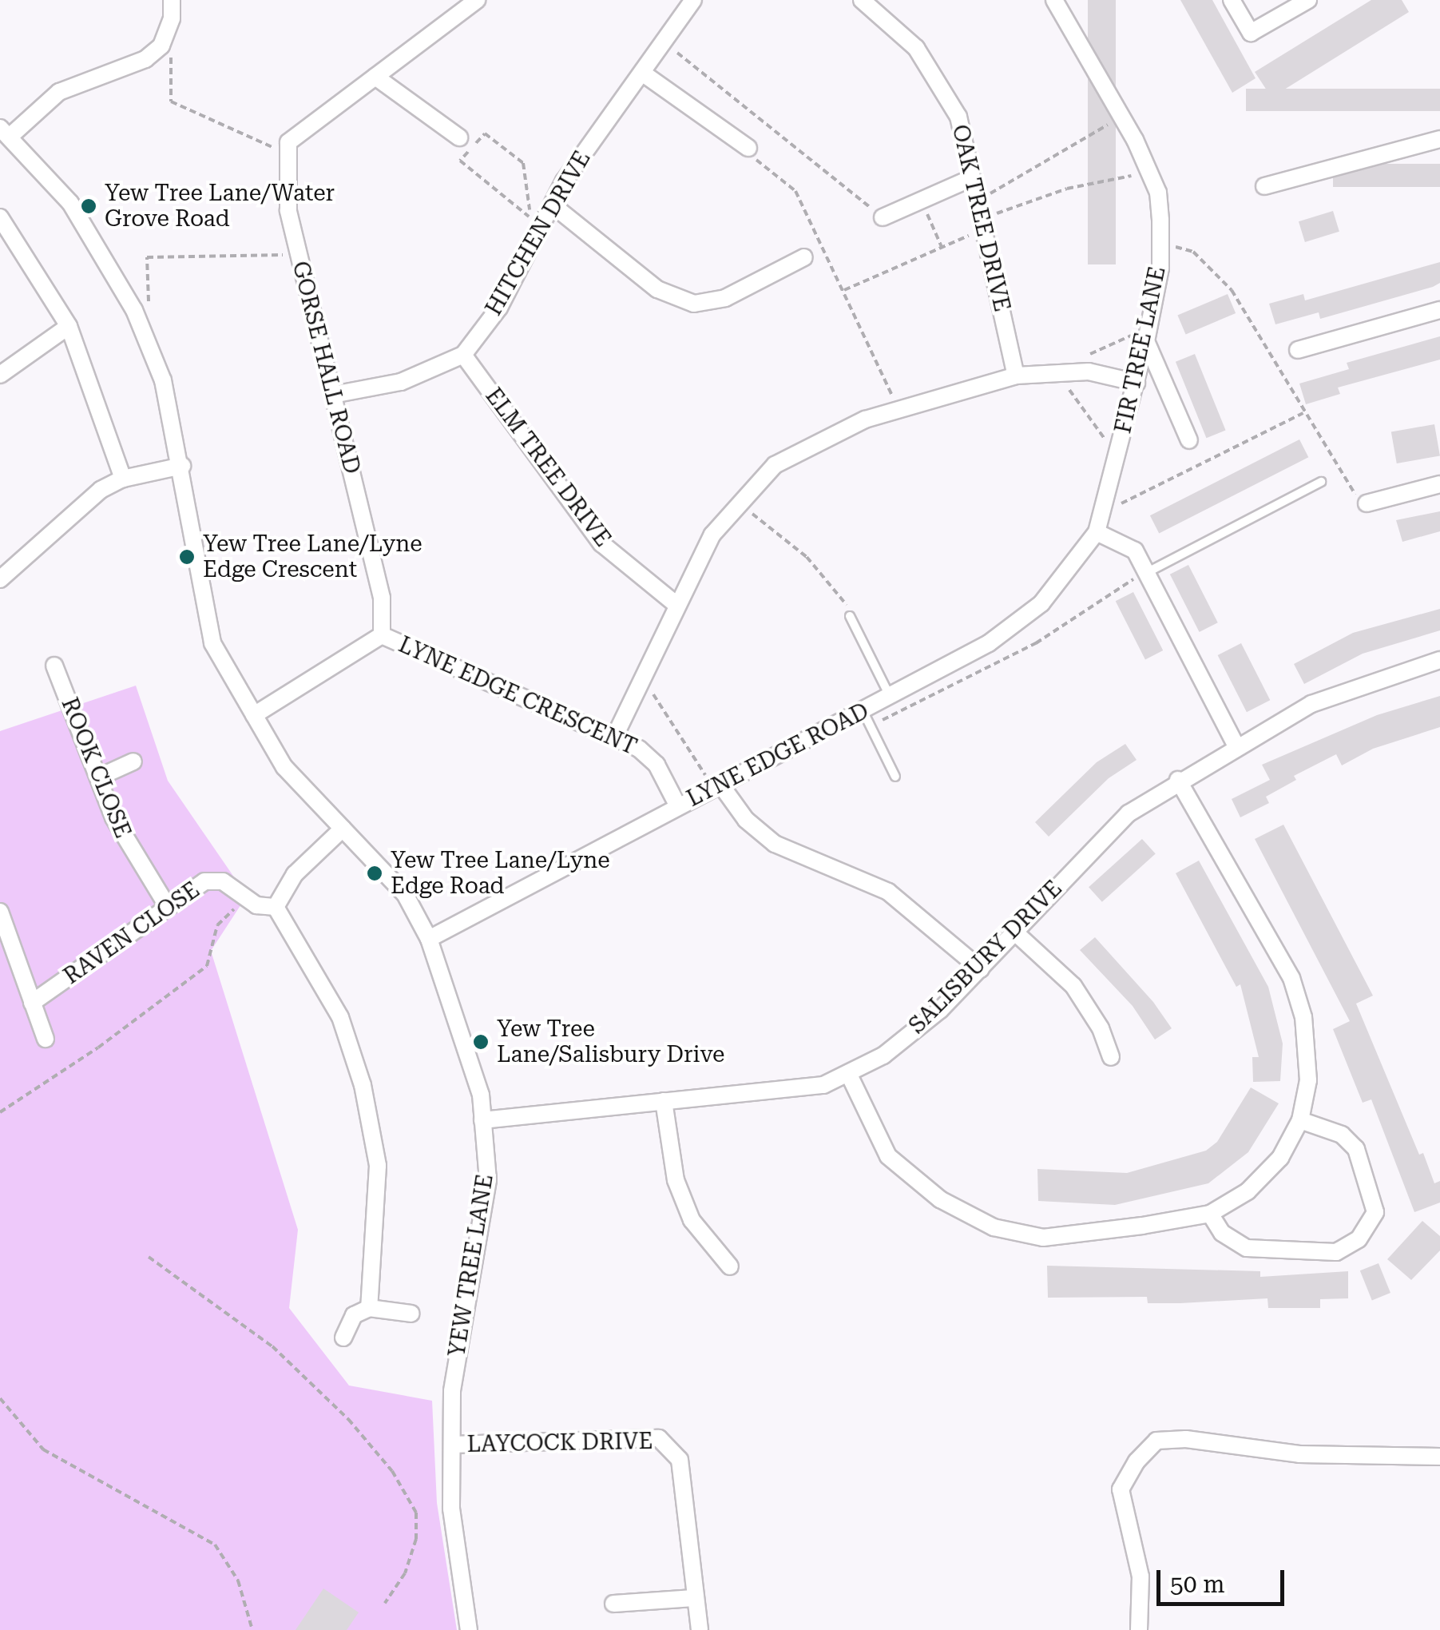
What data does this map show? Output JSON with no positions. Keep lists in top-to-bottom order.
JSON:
{
  "streets": {
    "street": [
      "OAK TREE DRIVE",
      "HITCHEN DRIVE",
      "FIR TREE LANE",
      "GORSE HALL ROAD",
      "ELM TREE DRIVE",
      "LYNE EDGE CRESCENT",
      "LYNE EDGE ROAD",
      "ROOK CLOSE",
      "RAVEN CLOSE",
      "SALISBURY DRIVE",
      "YEW TREE LANE",
      "LAYCOCK DRIVE"
    ]
  },
  "crossings": [
    ["HITCHEN DRIVE", "GORSE HALL ROAD"],
    ["HITCHEN DRIVE", "ELM TREE DRIVE"],
    ["FIR TREE LANE", "LYNE EDGE ROAD"],
    ["GORSE HALL ROAD", "LYNE EDGE CRESCENT"],
    ["LYNE EDGE CRESCENT", "LYNE EDGE ROAD"],
    ["LYNE EDGE CRESCENT", "YEW TREE LANE"],
    ["LYNE EDGE ROAD", "YEW TREE LANE"],
    ["ROOK CLOSE", "RAVEN CLOSE"],
    ["SALISBURY DRIVE", "YEW TREE LANE"],
    ["YEW TREE LANE", "LAYCOCK DRIVE"]
  ],
  "places": [
    "Yew Tree Lane/Water Grove Road",
    "Yew Tree Lane/Lyne Edge Crescent",
    "Yew Tree Lane/Lyne Edge Road",
    "Yew Tree Lane/Salisbury Drive"
  ],
  "scale_bar": "50 m"
}
